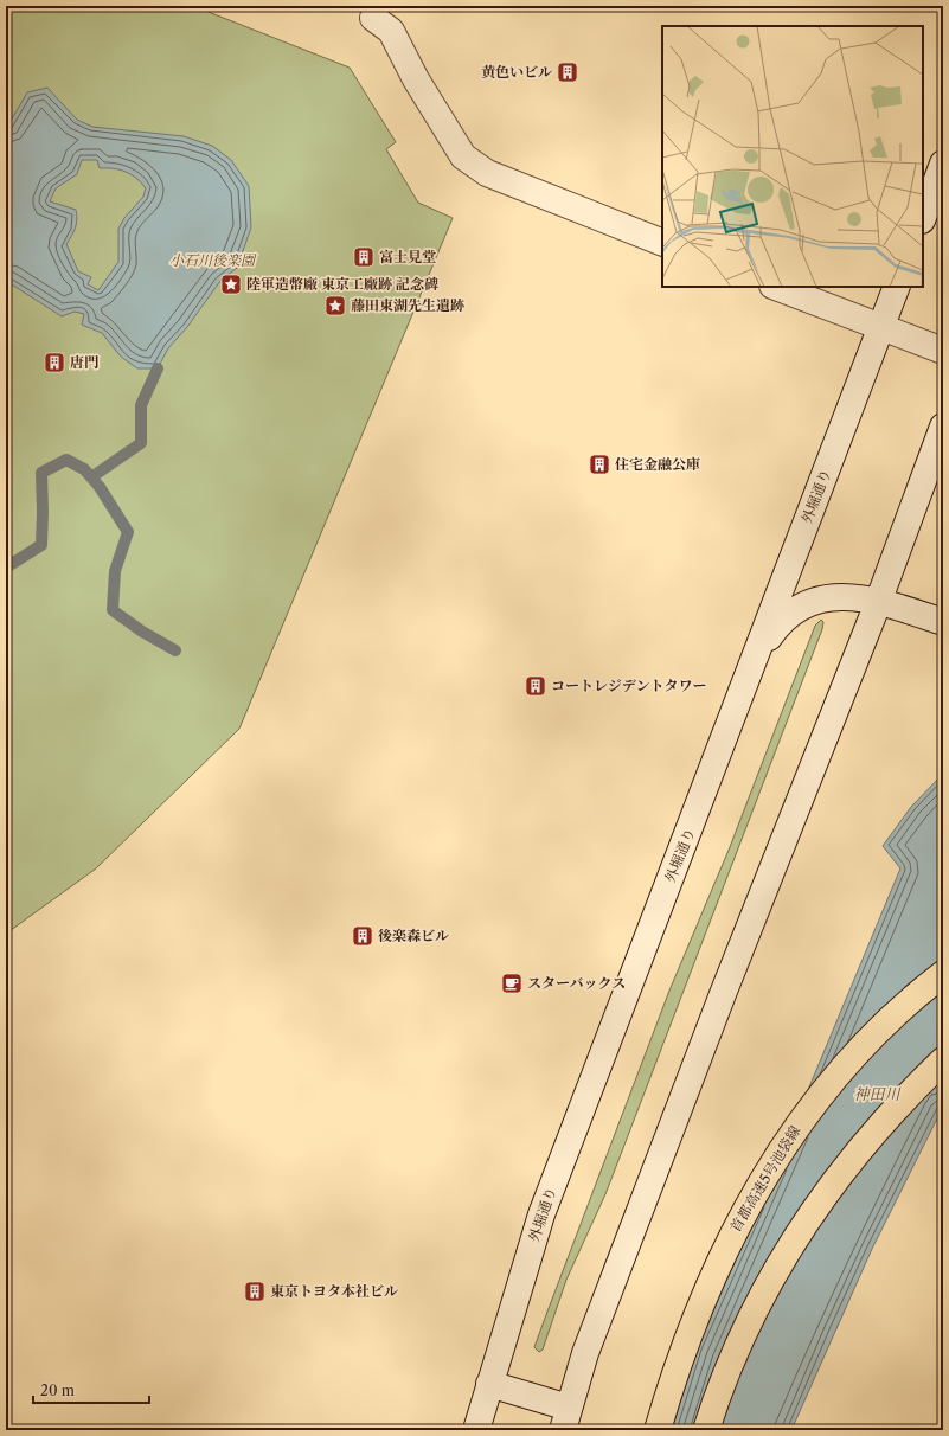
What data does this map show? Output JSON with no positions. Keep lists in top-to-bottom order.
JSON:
{
  "streets": {
    "highway": ["首都高速5号池袋線"],
    "main road": ["外堀通り"]
  },
  "water": ["神田川"],
  "parks": ["小石川後楽園"],
  "places": {
    "building": [
      "黄色いビル",
      "富士見堂",
      "唐門",
      "住宅金融公庫",
      "コートレジデントタワー",
      "後楽森ビル",
      "東京トヨタ本社ビル"
    ],
    "place": ["陸軍造幣廠 東京工廠跡 記念碑", "藤田東湖先生遺跡"],
    "cafe": ["スターバックス"]
  },
  "scale_bar": "20 m"
}
